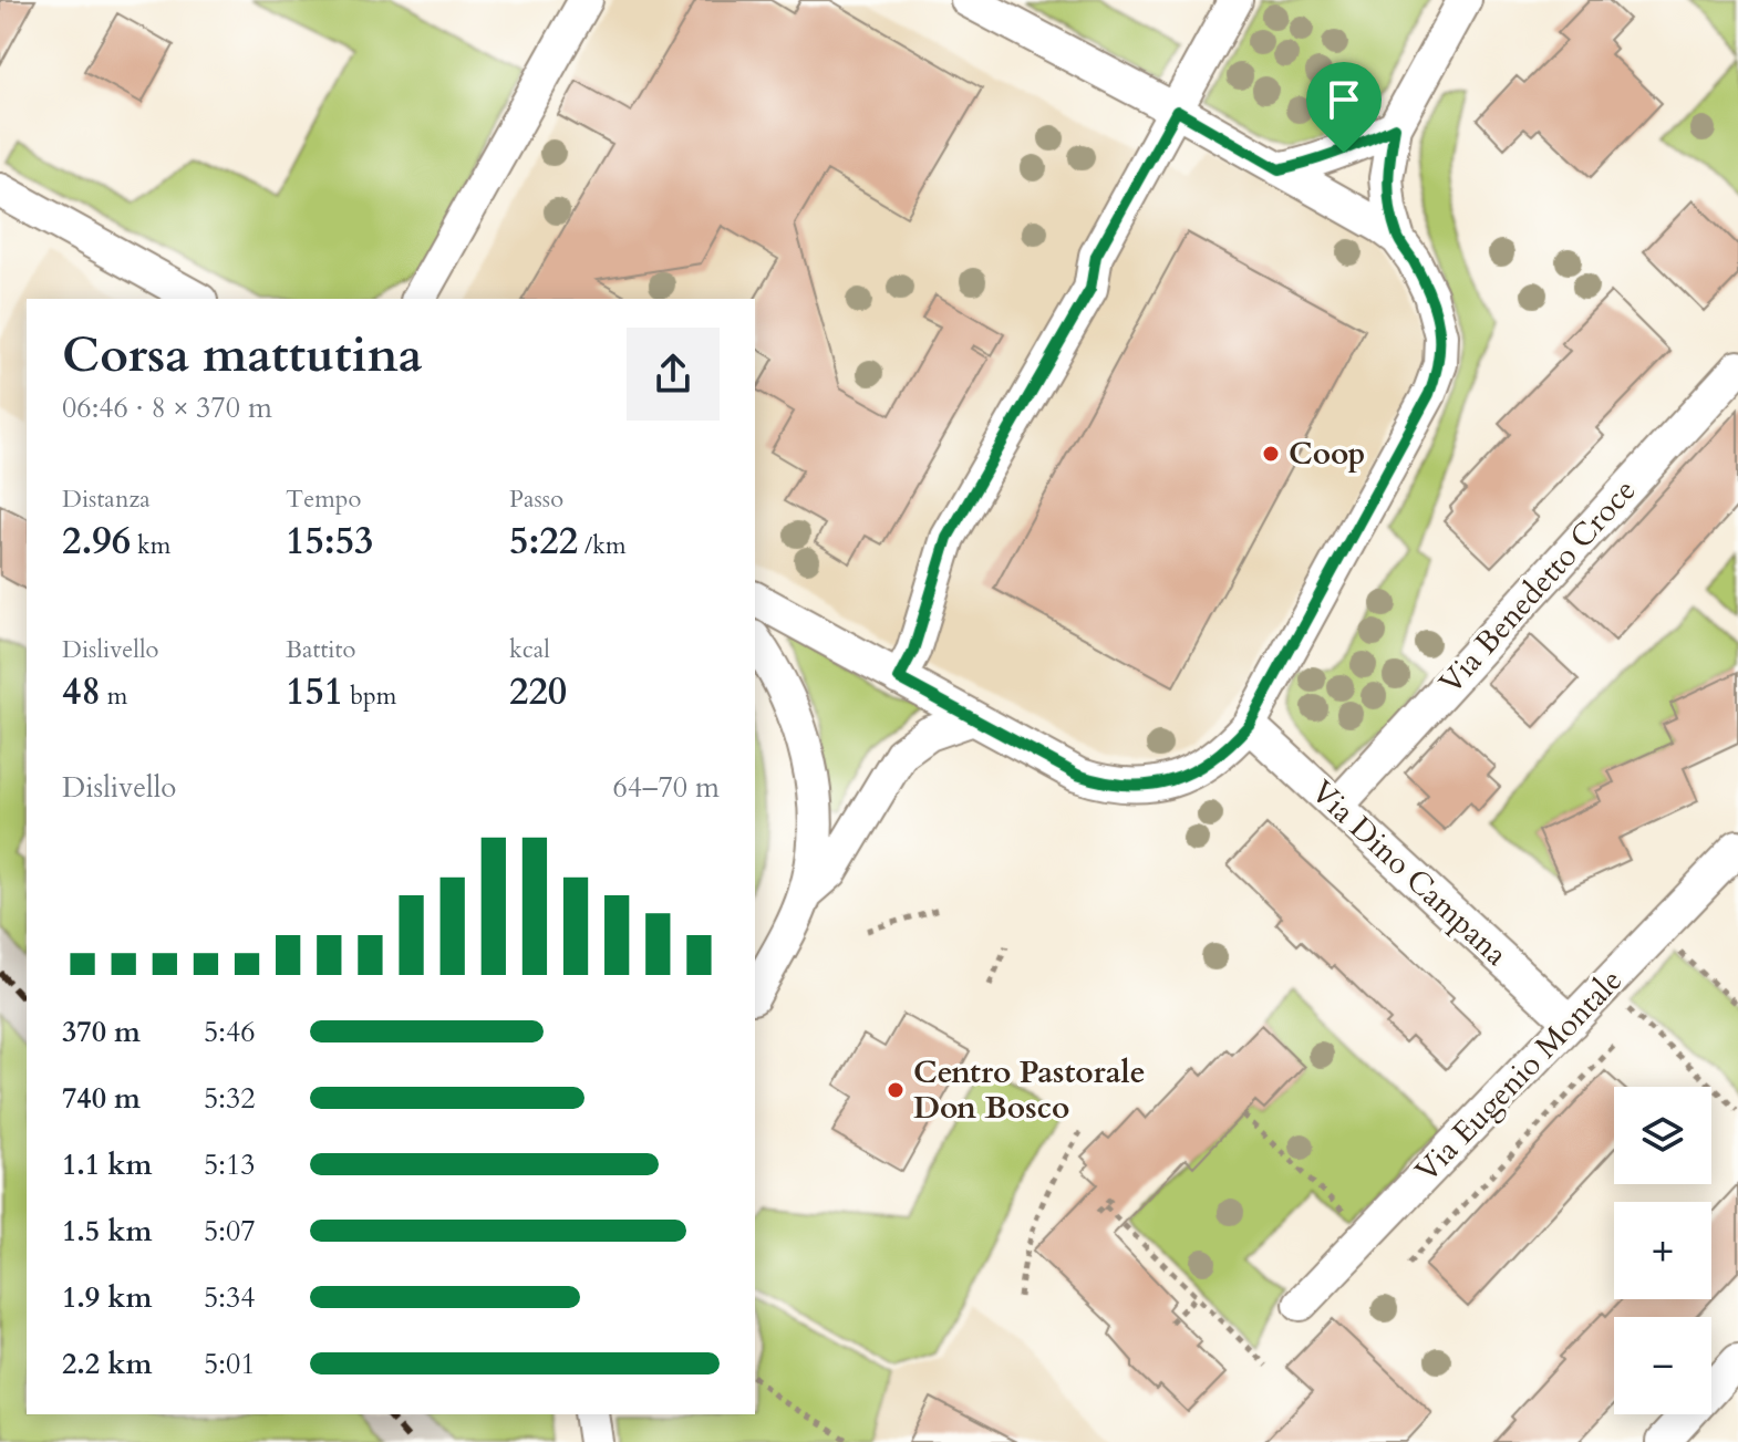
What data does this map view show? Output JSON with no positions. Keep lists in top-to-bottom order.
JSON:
{
  "streets": {
    "street": ["Via Benedetto Croce", "Via Dino Campana", "Via Eugenio Montale"]
  },
  "crossings": [
    ["Via Benedetto Croce", "Via Dino Campana"],
    ["Via Dino Campana", "Via Eugenio Montale"]
  ],
  "places": ["Coop", "Centro Pastorale Don Bosco"],
  "page": {
    "heading": ["Corsa mattutina", "06:46 · 8 × 370 m"],
    "stats": [
      ["Distanza", "2.96 km"],
      ["Tempo", "15:53"],
      ["Passo", "5:22 /km"],
      ["Dislivello", "48 m"],
      ["Battito", "151 bpm"],
      ["kcal", "220"]
    ],
    "chart": ["Dislivello", "64–70 m"],
    "list": [
      {
        "name": "370 m",
        "note": "5:46"
      },
      {
        "name": "740 m",
        "note": "5:32"
      },
      {
        "name": "1.1 km",
        "note": "5:13"
      },
      {
        "name": "1.5 km",
        "note": "5:07"
      },
      {
        "name": "1.9 km",
        "note": "5:34"
      },
      {
        "name": "2.2 km",
        "note": "5:01"
      }
    ],
    "map_buttons": ["+", "−"]
  }
}
